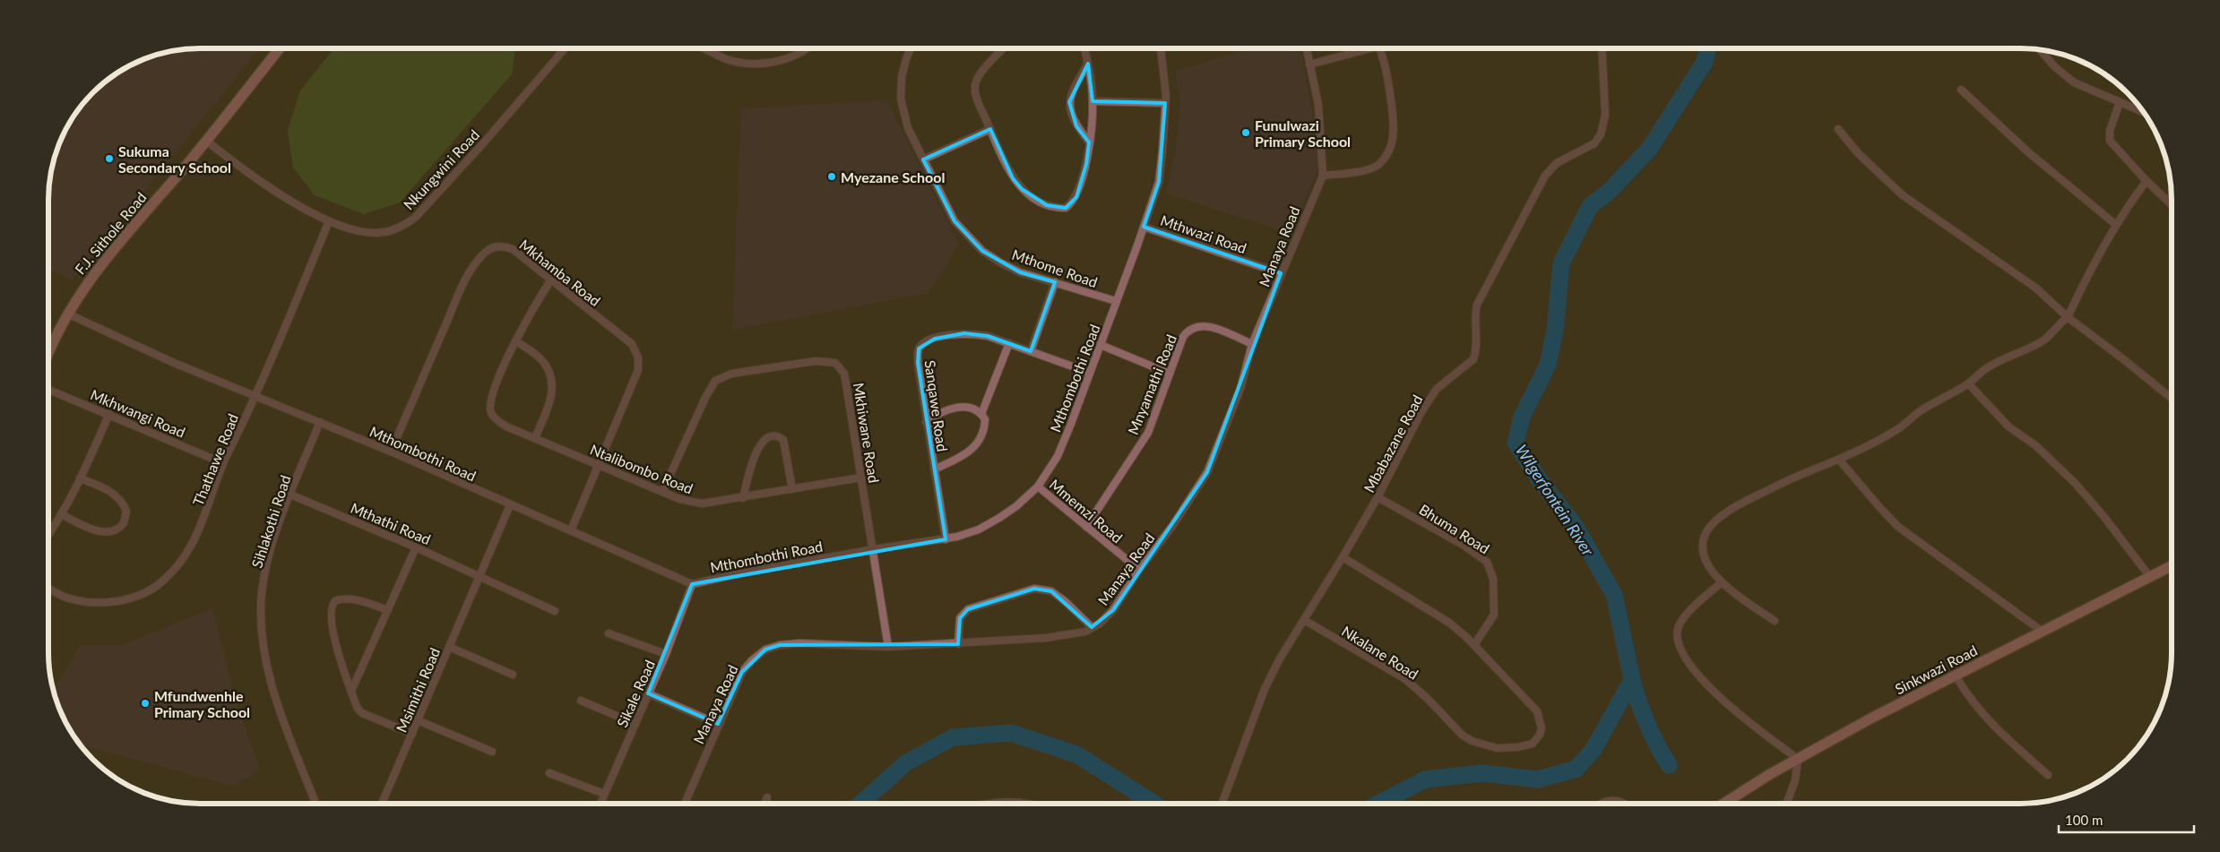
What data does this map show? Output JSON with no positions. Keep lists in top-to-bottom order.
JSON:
{
  "streets": {
    "street": [
      "Nkungwini Road",
      "F.J. Sithole Road",
      "Mthwazi Road",
      "Manaya Road",
      "Mthome Road",
      "Mkhamba Road",
      "Mthombothi Road",
      "Mnyamathi Road",
      "Sanqawe Road",
      "Mkhwangi Road",
      "Mkhiwane Road",
      "Mbabazane Road",
      "Thathawe Road",
      "Ntalibombo Road",
      "Mmemzi Road",
      "Sihlakothi Road",
      "Mthathi Road",
      "Bhuma Road",
      "Nkalane Road",
      "Sinkwazi Road",
      "Msimithi Road",
      "Sikale Road"
    ]
  },
  "crossings": [
    ["Nkungwini Road", "F.J. Sithole Road"],
    ["Nkungwini Road", "Thathawe Road"],
    ["F.J. Sithole Road", "Mthombothi Road"],
    ["Mthwazi Road", "Manaya Road"],
    ["Mthwazi Road", "Mthombothi Road"],
    ["Manaya Road", "Mnyamathi Road"],
    ["Manaya Road", "Mkhiwane Road"],
    ["Manaya Road", "Mmemzi Road"],
    ["Mthome Road", "Mthombothi Road"],
    ["Mkhamba Road", "Mthombothi Road"],
    ["Mkhamba Road", "Ntalibombo Road"],
    ["Mthombothi Road", "Sanqawe Road"],
    ["Mthombothi Road", "Mkhiwane Road"],
    ["Mthombothi Road", "Thathawe Road"],
    ["Mthombothi Road", "Mmemzi Road"],
    ["Mthombothi Road", "Sihlakothi Road"],
    ["Mthombothi Road", "Msimithi Road"],
    ["Mthombothi Road", "Sikale Road"],
    ["Mnyamathi Road", "Mmemzi Road"],
    ["Mkhwangi Road", "Thathawe Road"],
    ["Mkhiwane Road", "Ntalibombo Road"],
    ["Mbabazane Road", "Bhuma Road"],
    ["Mbabazane Road", "Nkalane Road"],
    ["Sihlakothi Road", "Mthathi Road"],
    ["Mthathi Road", "Msimithi Road"],
    ["Bhuma Road", "Nkalane Road"]
  ],
  "water": ["Wilgerfontein River"],
  "places": [
    "Funulwazi Primary School",
    "Sukuma Secondary School",
    "Myezane School",
    "Mfundwenhle Primary School"
  ],
  "scale_bar": "100 m"
}
